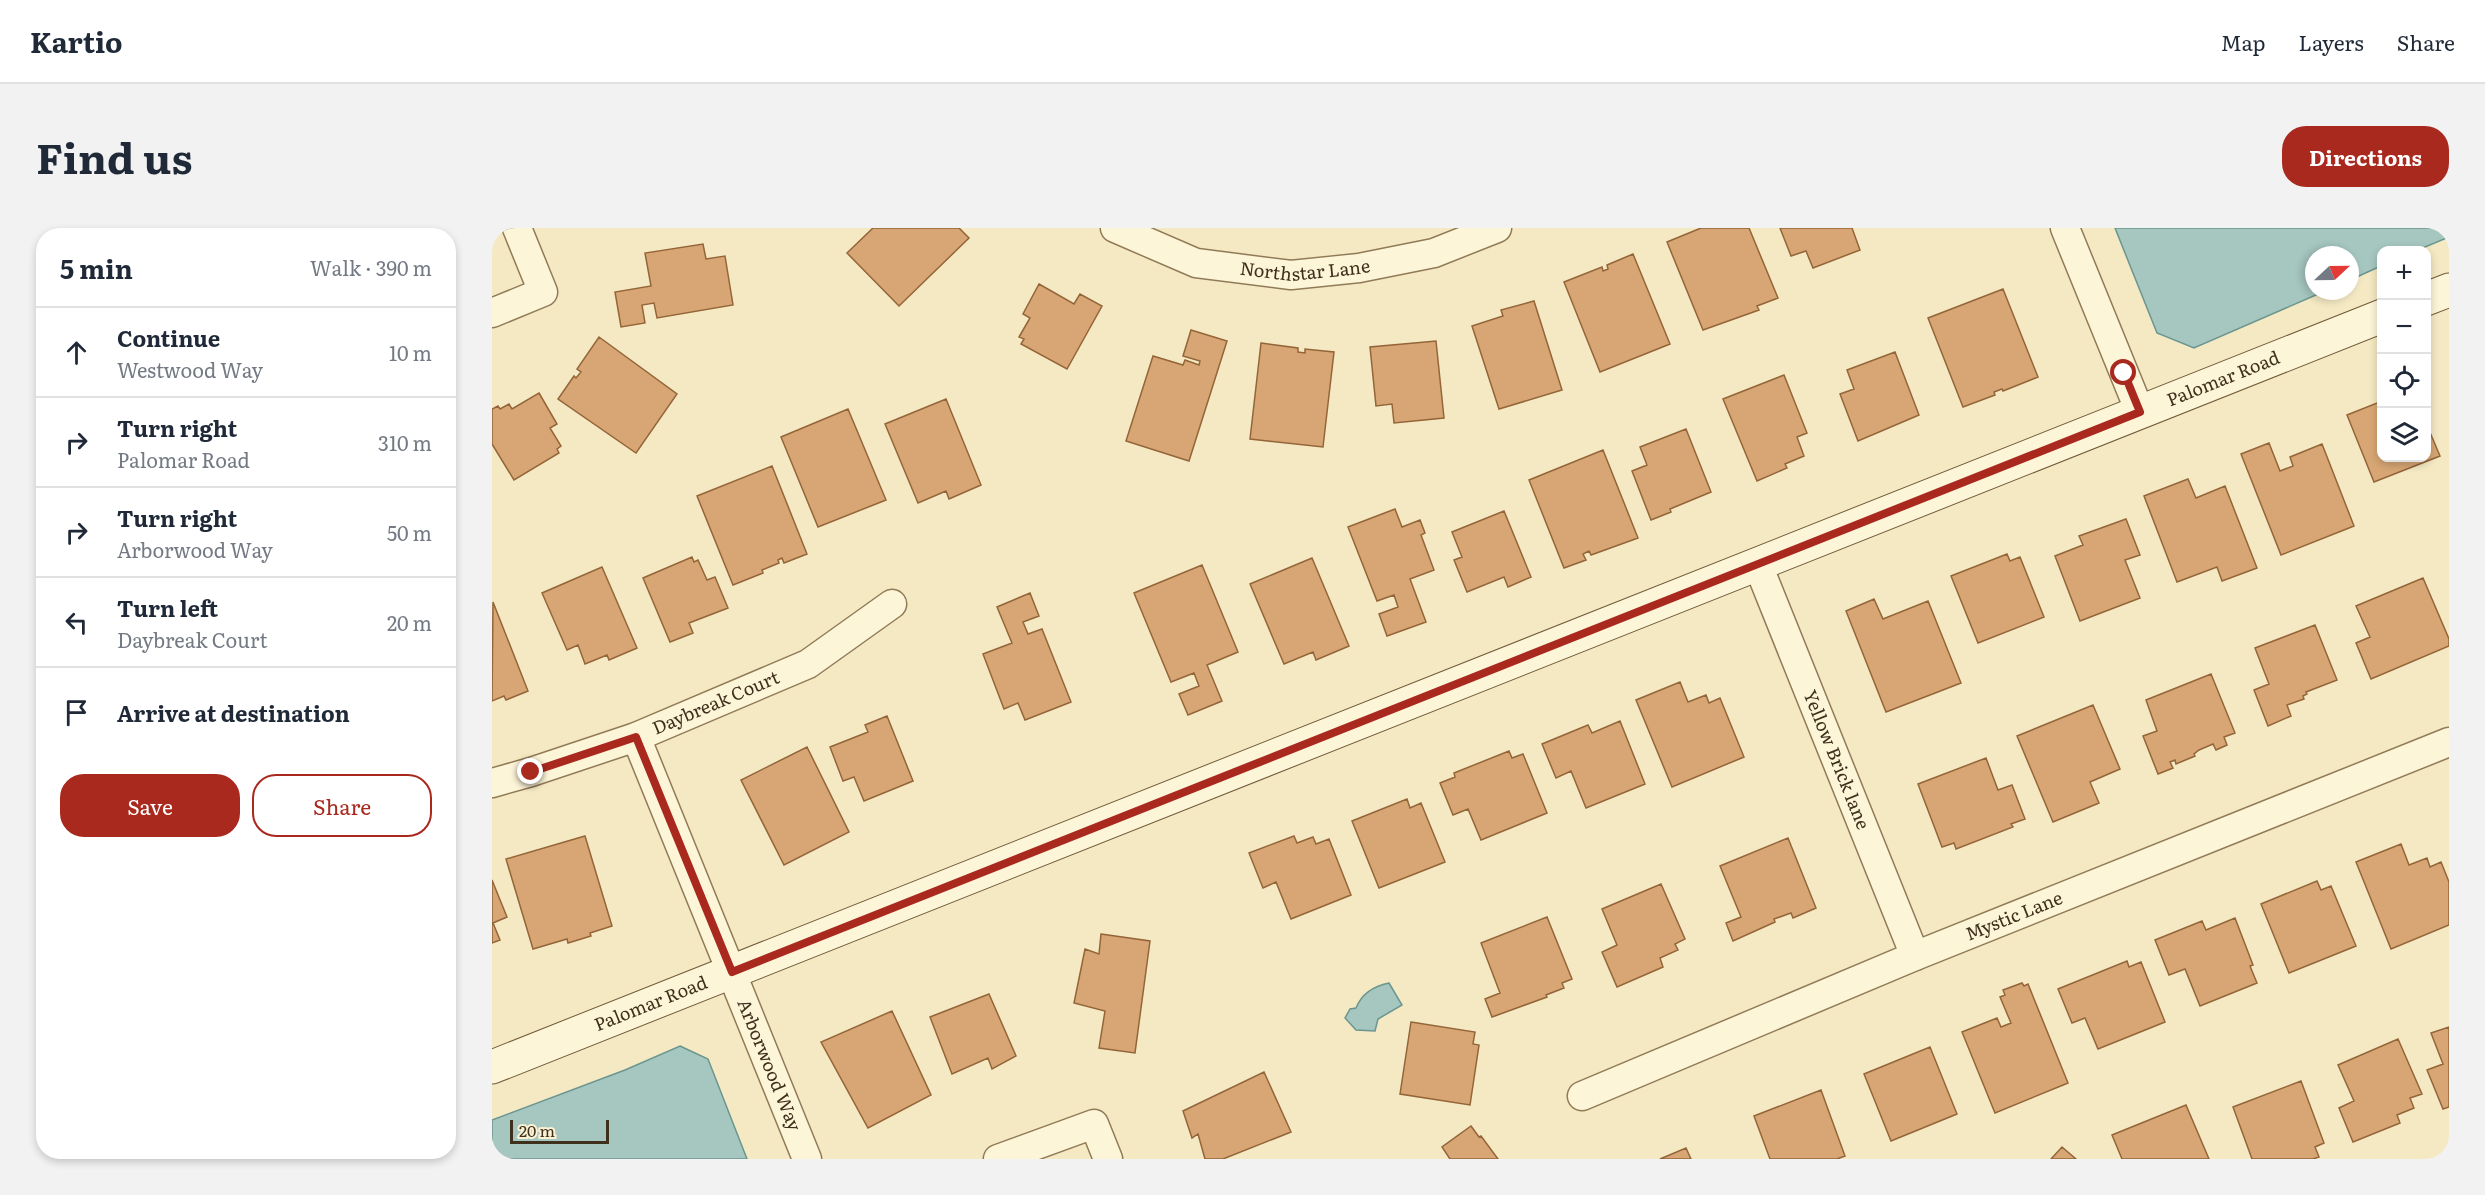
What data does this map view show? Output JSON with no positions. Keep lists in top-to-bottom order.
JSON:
{
  "streets": {
    "street": [
      "Northstar Lane",
      "Palomar Road",
      "Daybreak Court",
      "Yellow Brick lane",
      "Mystic Lane",
      "Arborwood Way"
    ]
  },
  "crossings": [
    ["Palomar Road", "Yellow Brick lane"],
    ["Palomar Road", "Arborwood Way"],
    ["Daybreak Court", "Arborwood Way"],
    ["Yellow Brick lane", "Mystic Lane"]
  ],
  "scale_bar": "20 m",
  "north": "right",
  "page": {
    "header": "Kartio",
    "nav": ["Map", "Layers", "Share"],
    "title": "Find us",
    "buttons": [
      "Directions",
      ["Save", "Share"]
    ],
    "heading": ["5 min", "Walk · 390 m"],
    "map_buttons": ["+", "−"],
    "list": [
      ["Continue", "Westwood Way", "10 m"],
      ["Turn right", "Palomar Road", "310 m"],
      ["Turn right", "Arborwood Way", "50 m"],
      ["Turn left", "Daybreak Court", "20 m"],
      "Arrive at destination"
    ],
    "scale": "20 m"
  }
}
